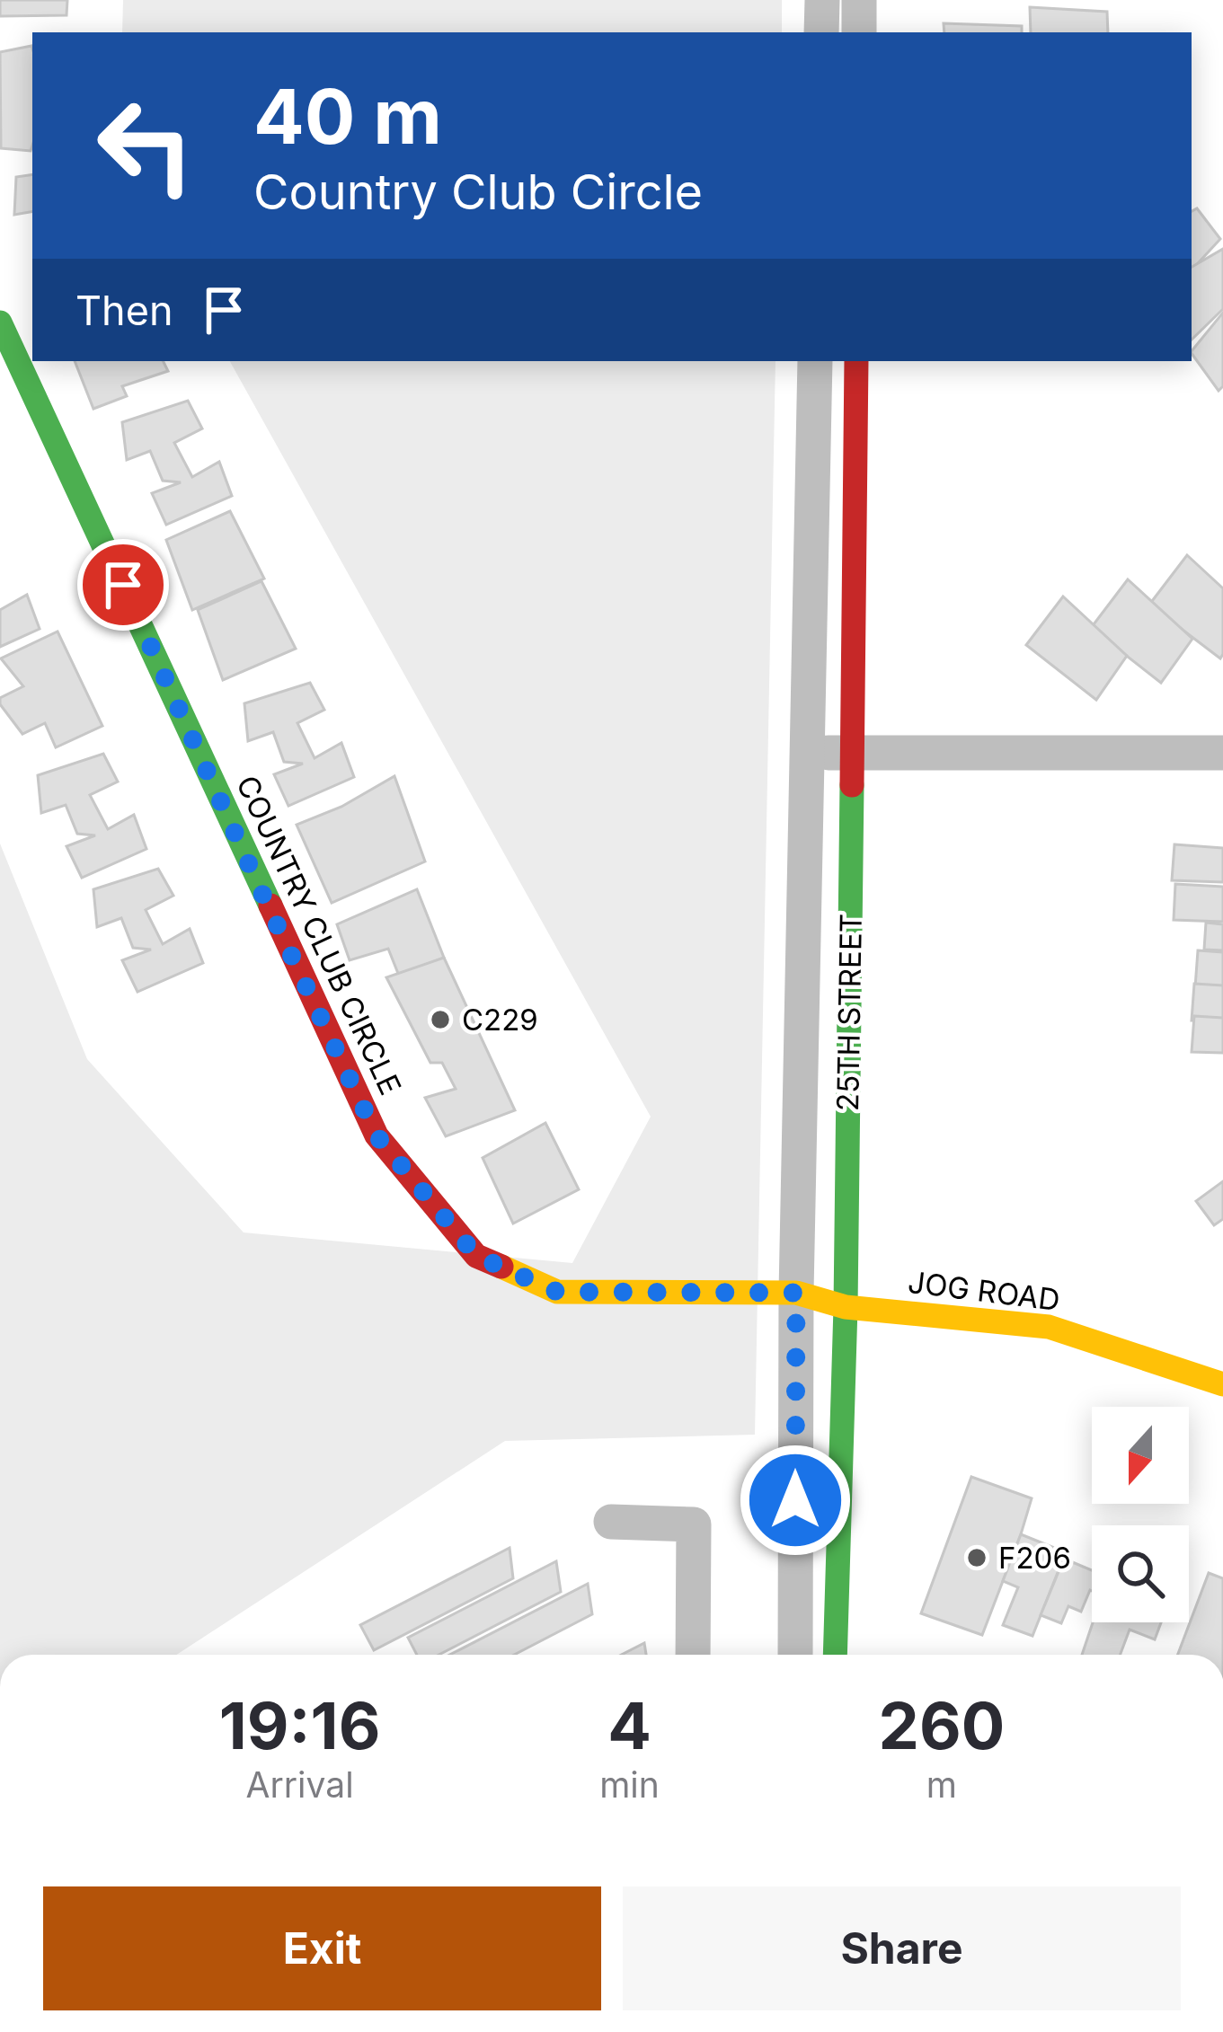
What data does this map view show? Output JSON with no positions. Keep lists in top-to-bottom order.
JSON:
{
  "streets": {
    "street": ["COUNTRY CLUB CIRCLE", "25TH STREET", "JOG ROAD"]
  },
  "crossings": [
    ["COUNTRY CLUB CIRCLE", "25TH STREET"],
    ["COUNTRY CLUB CIRCLE", "JOG ROAD"],
    ["25TH STREET", "JOG ROAD"]
  ],
  "places": ["C229", "F206"],
  "north": "bottom",
  "page": {
    "turn": ["40 m", "Country Club Circle"],
    "then": "Then",
    "eta": [
      "19:16",
      "Arrival",
      "4",
      "min",
      "260",
      "m"
    ],
    "buttons": ["Exit", "Share"]
  }
}
